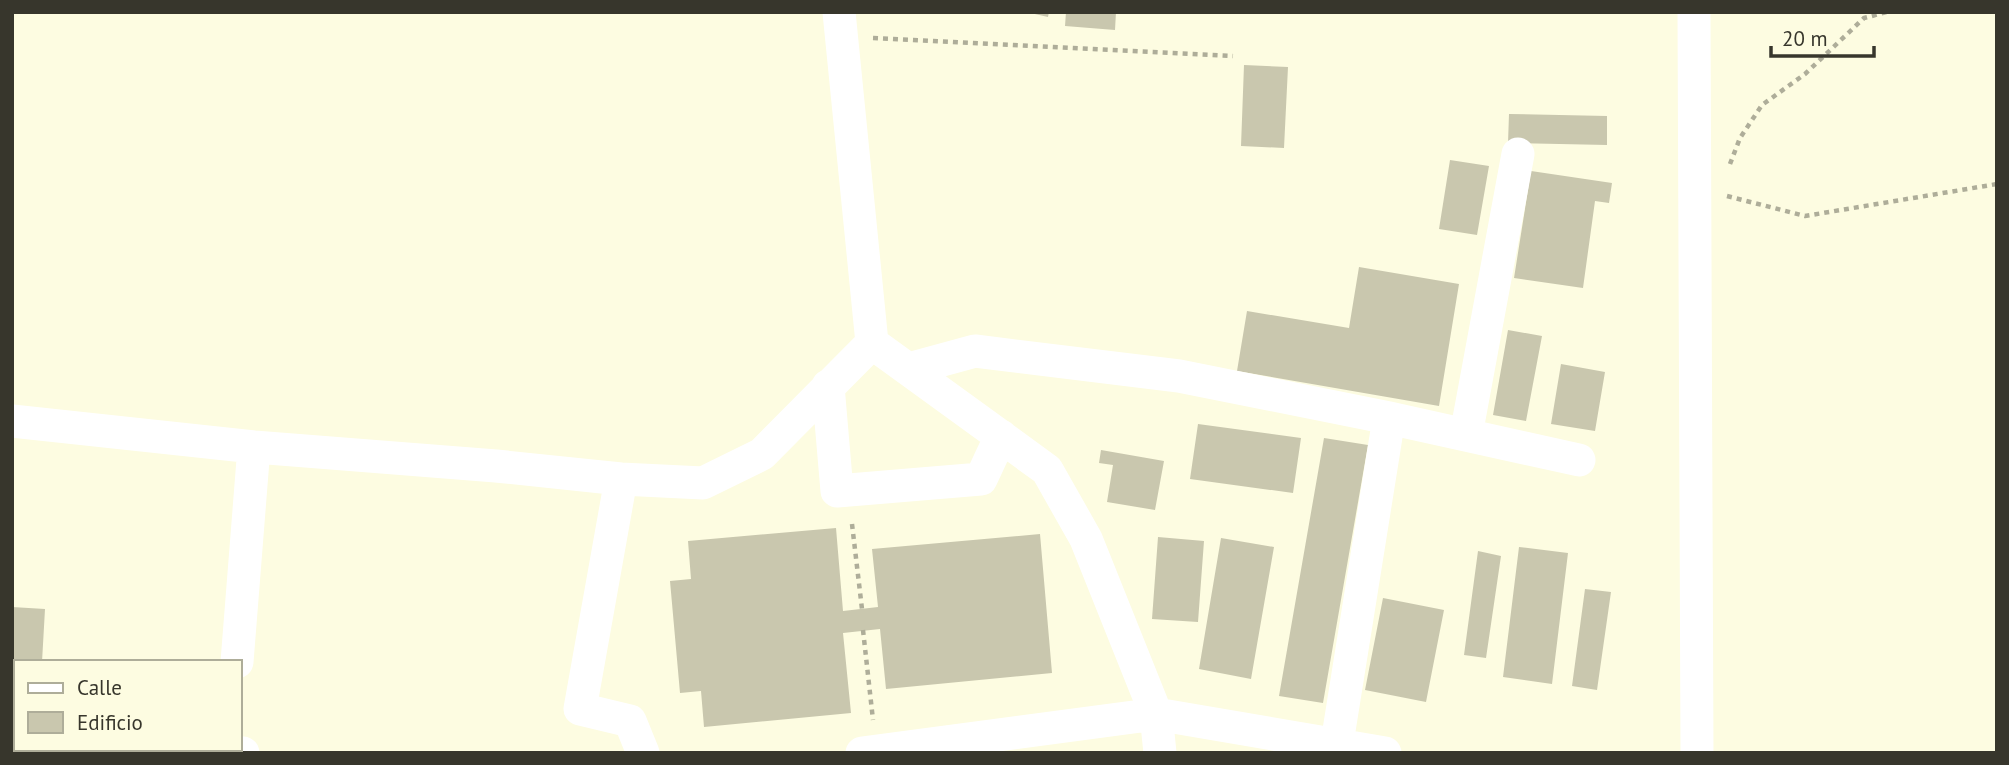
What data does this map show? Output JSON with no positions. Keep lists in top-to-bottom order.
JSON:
{
  "legend": ["Calle", "Edificio"],
  "scale_bar": "20 m"
}
